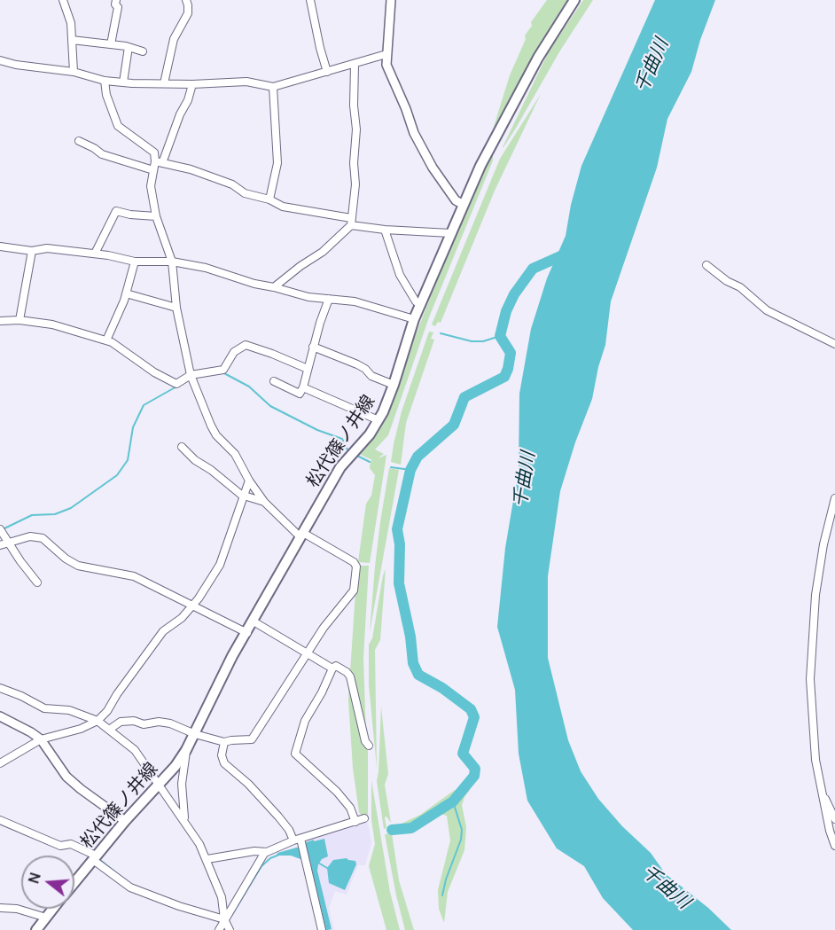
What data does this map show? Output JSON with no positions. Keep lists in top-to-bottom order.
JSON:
{
  "streets": {
    "main road": ["松代篠ノ井線"]
  },
  "water": ["千曲川"],
  "north": "left"
}
